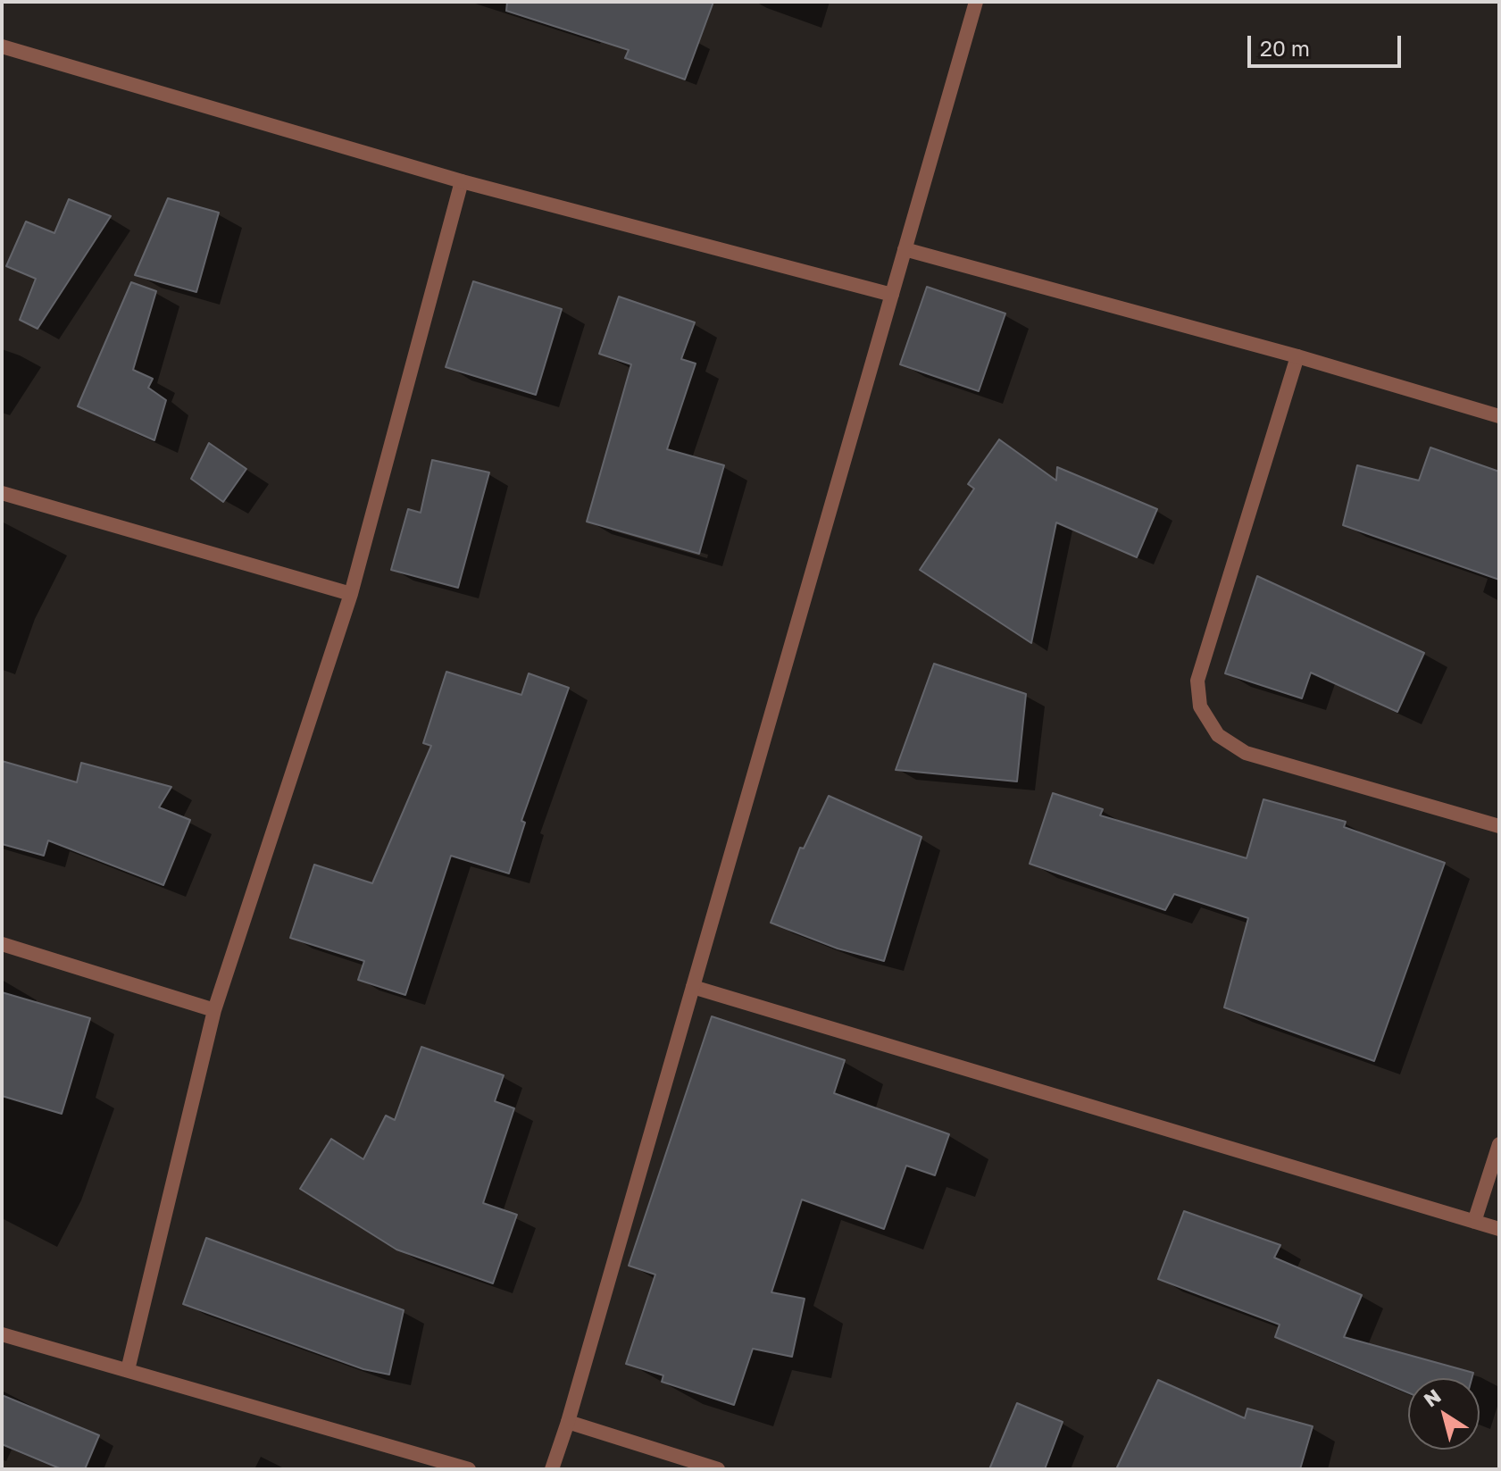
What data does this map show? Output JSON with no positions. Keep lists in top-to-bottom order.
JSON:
{
  "scale_bar": "20 m",
  "north": "top left"
}
